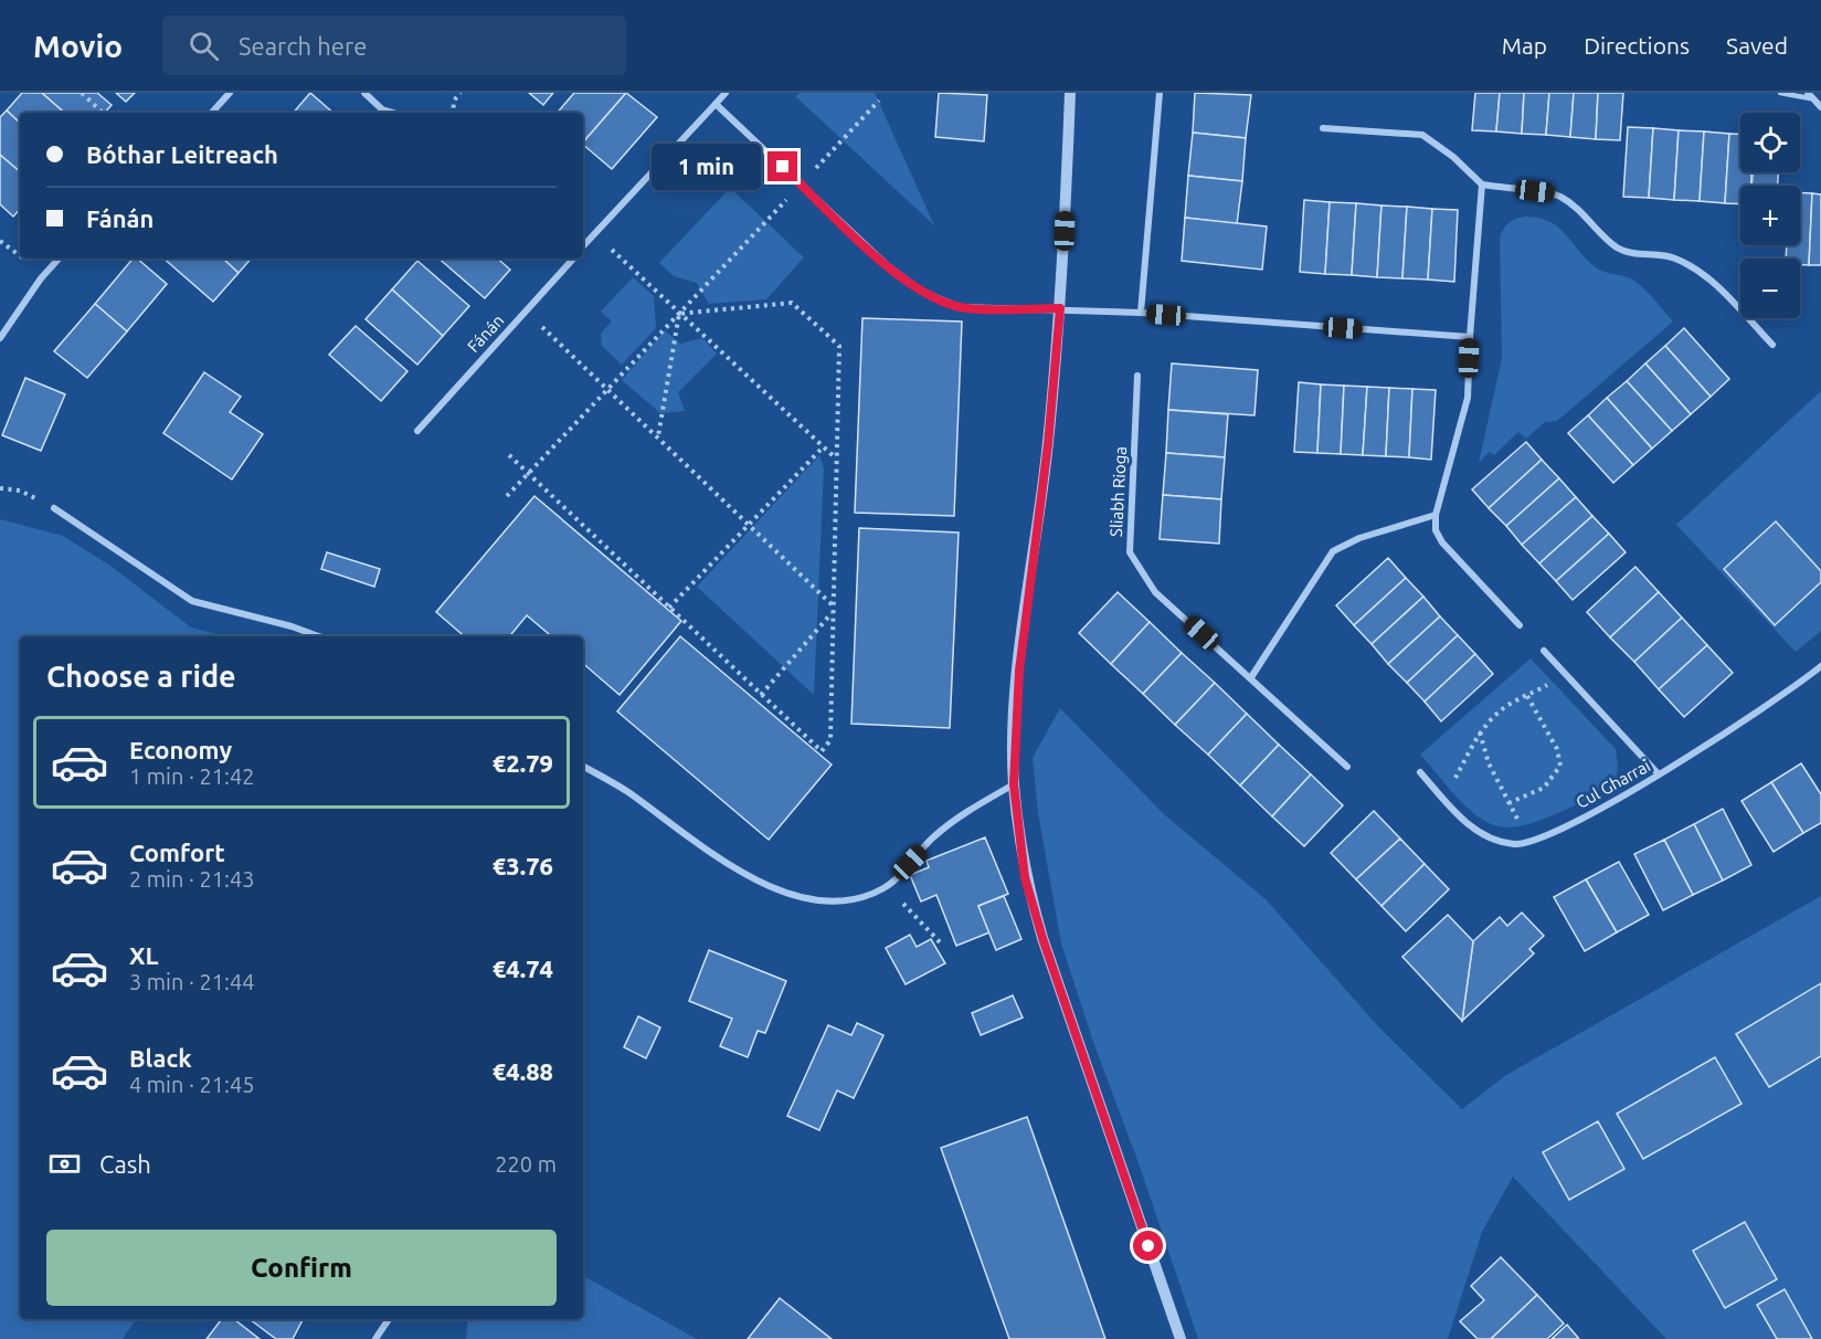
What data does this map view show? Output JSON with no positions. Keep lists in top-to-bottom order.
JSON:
{
  "streets": {
    "street": ["Fánán", "Sliabh Rioga", "Cul Gharrai"]
  },
  "page": {
    "header": "Movio",
    "search": "Search here",
    "nav": ["Map", "Directions", "Saved"],
    "map_buttons": ["+", "−"],
    "banner": ["Bóthar Leitreach", "Fánán"],
    "bubble": "1 min",
    "heading": "Choose a ride",
    "list": [
      {
        "name": "Economy",
        "note": "1 min · 21:42",
        "value": "€2.79"
      },
      {
        "name": "Comfort",
        "note": "2 min · 21:43",
        "value": "€3.76"
      },
      {
        "name": "XL",
        "note": "3 min · 21:44",
        "value": "€4.74"
      },
      {
        "name": "Black",
        "note": "4 min · 21:45",
        "value": "€4.88"
      }
    ],
    "pay": ["Cash", "220 m"],
    "buttons": "Confirm"
  }
}
